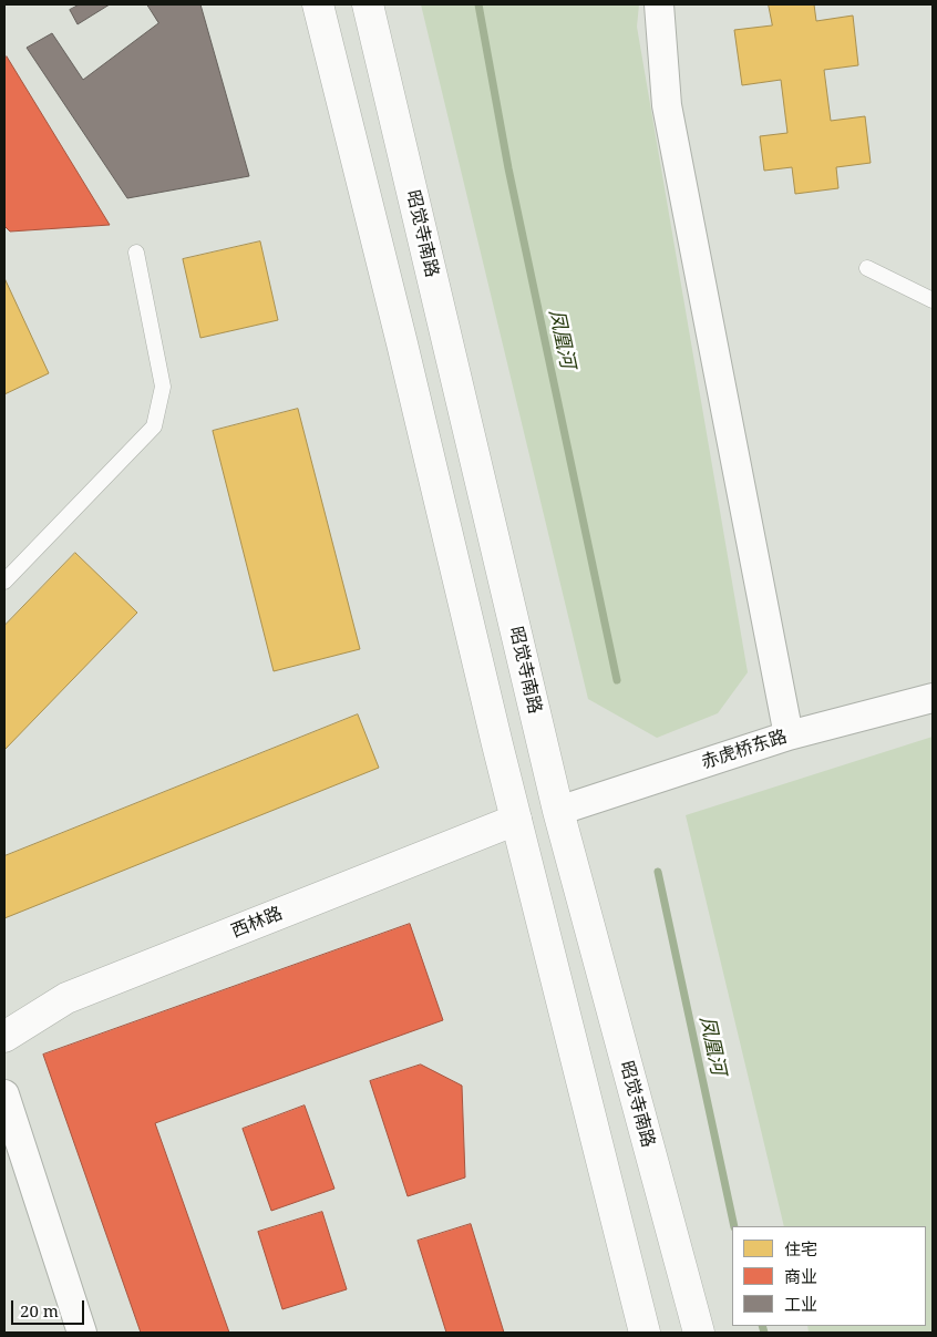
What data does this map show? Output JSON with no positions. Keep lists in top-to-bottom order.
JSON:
{
  "streets": {
    "main road": ["昭觉寺南路", "西林路"],
    "street": ["赤虎桥东路"]
  },
  "crossings": [
    ["昭觉寺南路", "赤虎桥东路"]
  ],
  "water": ["凤凰河"],
  "legend": ["住宅", "商业", "工业"],
  "scale_bar": "20 m"
}
